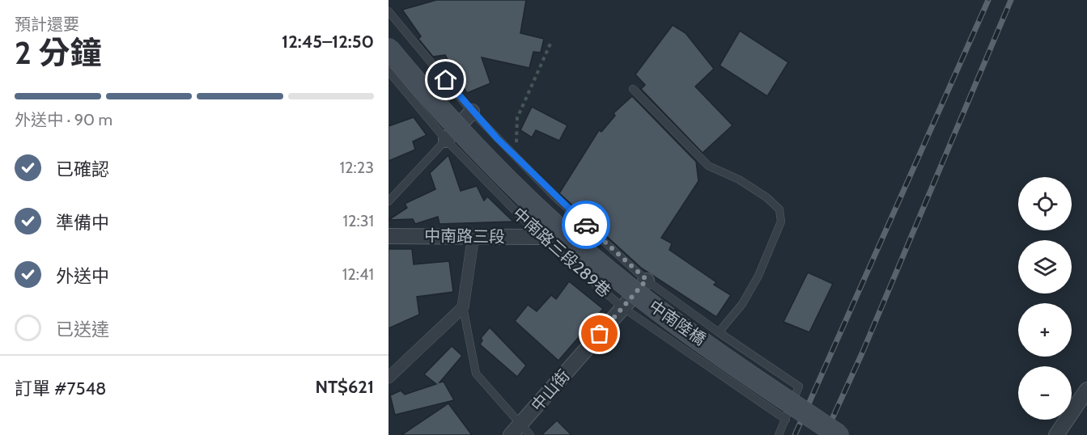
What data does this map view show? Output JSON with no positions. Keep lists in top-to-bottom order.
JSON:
{
  "streets": {
    "main road": ["中南陸橋"],
    "street": ["中南路三段", "中山街"],
    "lane": ["中南路三段289巷"]
  },
  "crossings": [
    ["中南路三段", "中南路三段289巷"],
    ["中南路三段289巷", "中山街"]
  ],
  "page": {
    "heading": ["2 分鐘", "預計還要", "12:45–12:50"],
    "panel": ["訂單 #7548", "NT$621"],
    "bar": "外送中 · 90 m",
    "list": [
      ["已確認", "12:23"],
      ["準備中", "12:31"],
      ["外送中", "12:41"],
      "已送達"
    ],
    "map_buttons": ["+", "−"]
  }
}
